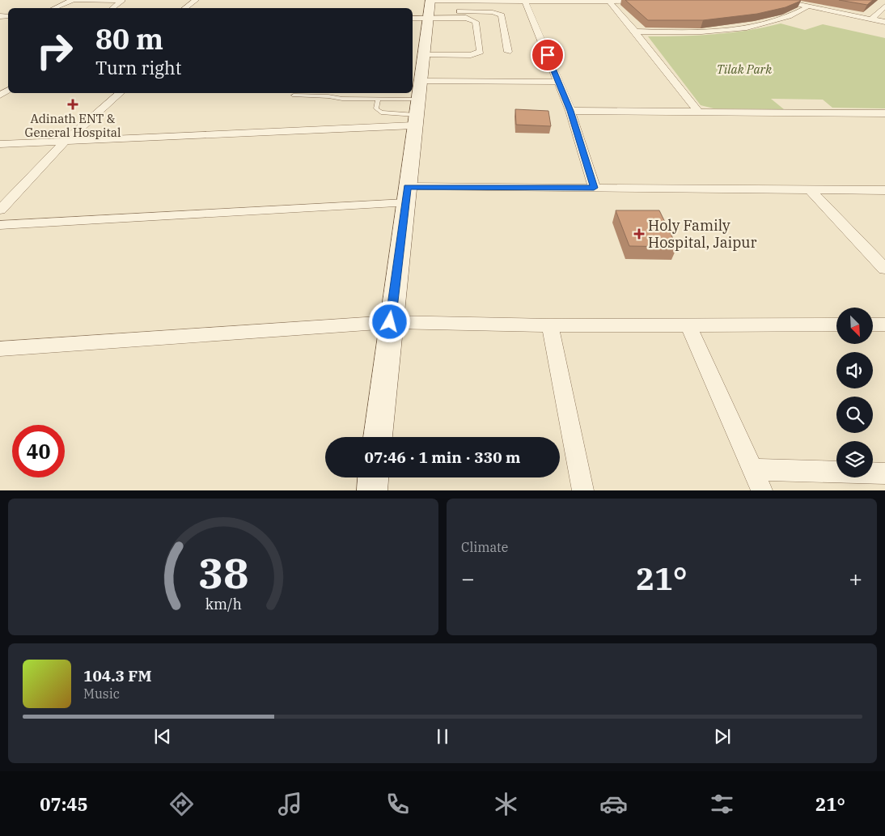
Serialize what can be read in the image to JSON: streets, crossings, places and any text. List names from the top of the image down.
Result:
{
  "parks": ["Tilak Park"],
  "places": {
    "health": ["Adinath ENT & General Hospital", "Holy Family Hospital, Jaipur"]
  },
  "north": "bottom right",
  "page": {
    "turn": ["80 m", "Turn right"],
    "limit": "40",
    "trip": "07:46 · 1 min · 330 m",
    "tile": "Climate",
    "heat": ["−", "21°", "+"],
    "song": ["104.3 FM", "Music"],
    "tabs": ["07:45", "21°"],
    "gauge": ["38", "km/h"]
  }
}
